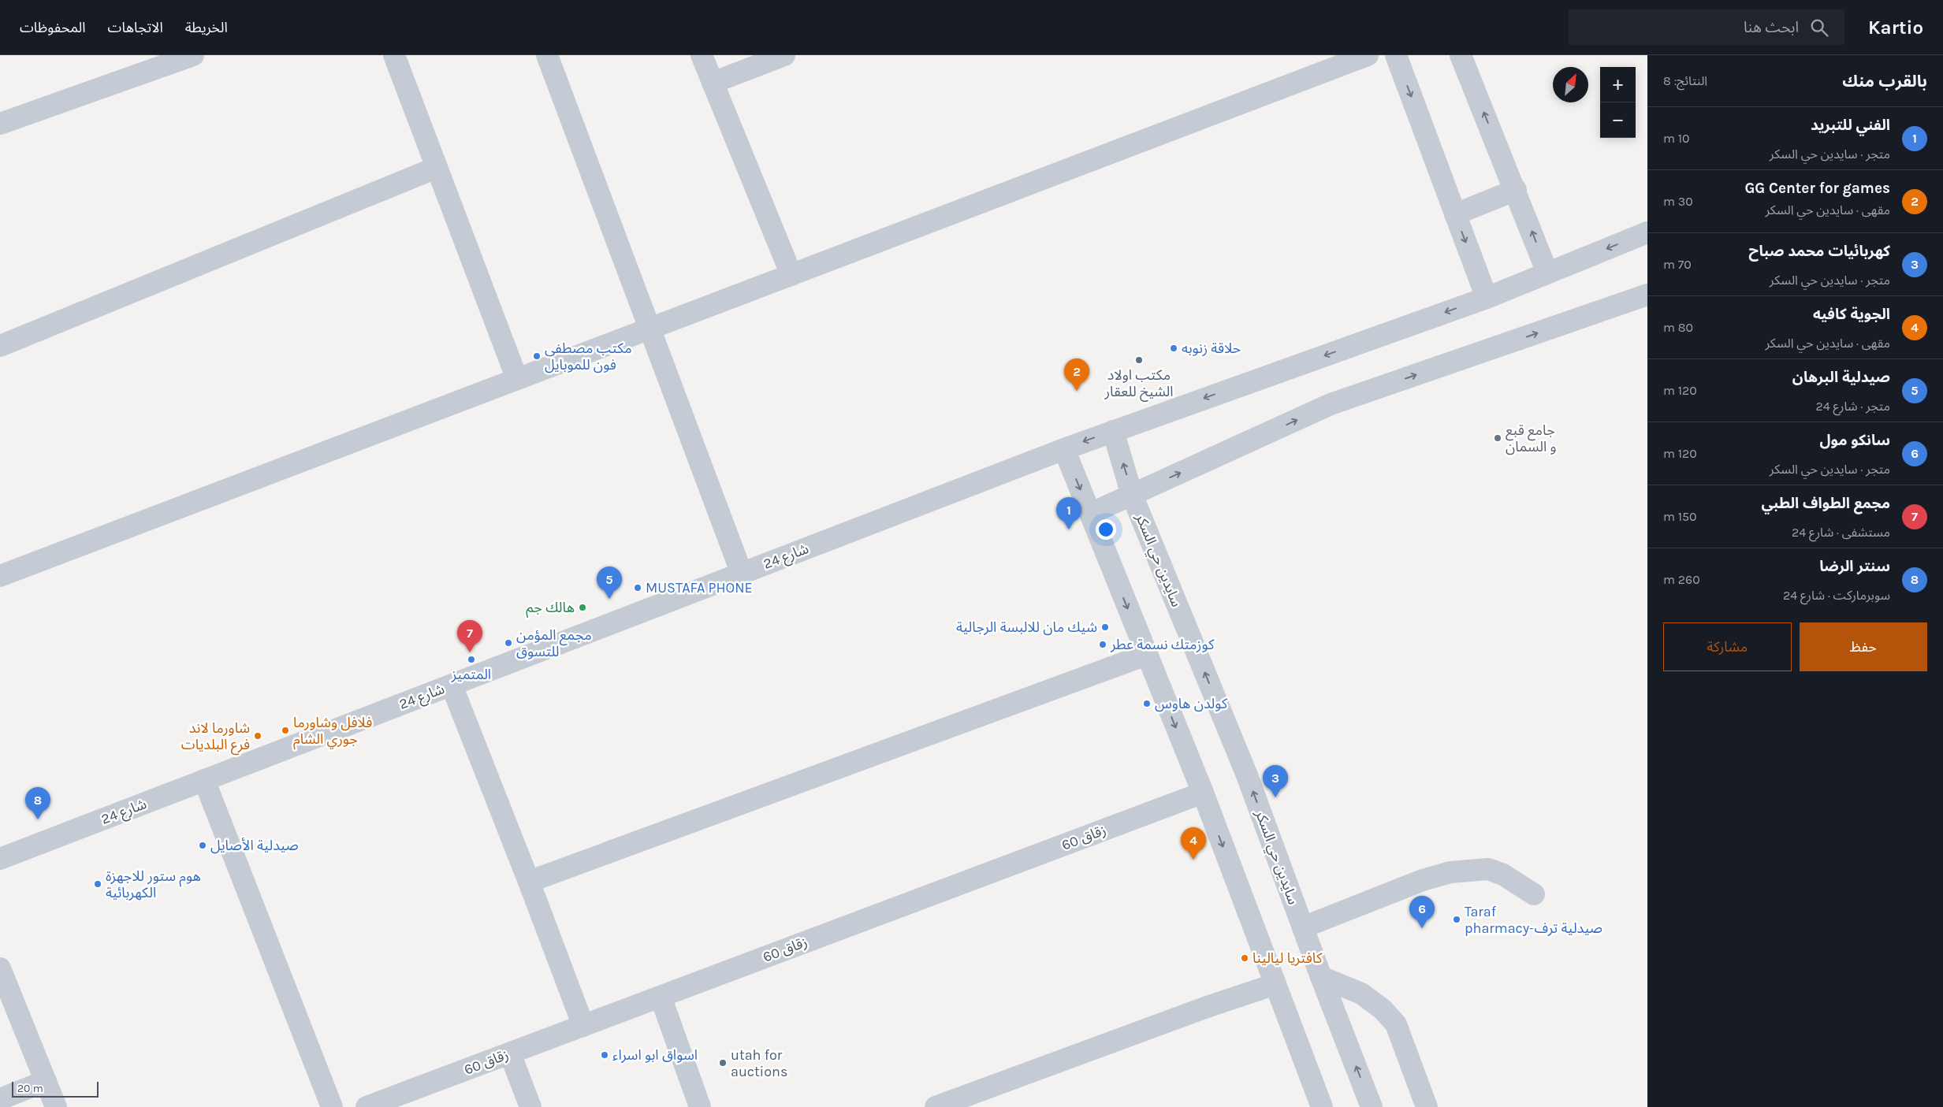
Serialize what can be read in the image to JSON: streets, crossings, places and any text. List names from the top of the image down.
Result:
{
  "streets": {
    "street": ["شارع 24", "سايدين حي السكر", "زقاق 60"]
  },
  "crossings": [
    ["شارع 24", "سايدين حي السكر"]
  ],
  "places": [
    "حلاقة زنوبه",
    "مكتب مصطفى فون للموبايل",
    "مكتب اولاد الشيخ للعقار",
    "جامع قبع و السمان",
    "MUSTAFA PHONE",
    "هالك جم",
    "شيك مان للالبسة الرجالية",
    "مجمع المؤمن للتسوق",
    "كوزمتك نسمة عطر",
    "المتميز",
    "كولدن هاوس",
    "فلافل وشاورما جوري الشام",
    "شاورما لاند فرع البلديات",
    "صيدلية الأصايل",
    "هوم ستور للاجهزة الكهربائية",
    "Taraf pharmacy-صيدلية ترف",
    "كافتريا ليالينا",
    "اسواق ابو اسراء",
    "utah for auctions"
  ],
  "scale_bar": "20 m",
  "north": "top right",
  "page": {
    "header": "Kartio",
    "search": "ابحث هنا",
    "nav": ["الخريطة", "الاتجاهات", "المحفوظات"],
    "heading": ["بالقرب منك", "النتائج: 8"],
    "map_buttons": ["+", "−"],
    "list": [
      {
        "mark": "1",
        "name": "الفني للتبريد",
        "note": "متجر · سايدين حي السكر",
        "value": "10 m"
      },
      {
        "mark": "2",
        "name": "GG Center for games",
        "note": "مقهى · سايدين حي السكر",
        "value": "30 m"
      },
      {
        "mark": "3",
        "name": "كهربائيات محمد صباح",
        "note": "متجر · سايدين حي السكر",
        "value": "70 m"
      },
      {
        "mark": "4",
        "name": "الجوية كافيه",
        "note": "مقهى · سايدين حي السكر",
        "value": "80 m"
      },
      {
        "mark": "5",
        "name": "صيدلية البرهان",
        "note": "متجر · شارع 24",
        "value": "120 m"
      },
      {
        "mark": "6",
        "name": "سانكو مول",
        "note": "متجر · سايدين حي السكر",
        "value": "120 m"
      },
      {
        "mark": "7",
        "name": "مجمع الطواف الطبي",
        "note": "مستشفى · شارع 24",
        "value": "150 m"
      },
      {
        "mark": "8",
        "name": "سنتر الرضا",
        "note": "سوبرماركت · شارع 24",
        "value": "260 m"
      }
    ],
    "pins": [
      "2",
      "1",
      "5",
      "7",
      "3",
      "8",
      "4",
      "6"
    ],
    "buttons": ["حفظ", "مشاركة"],
    "scale": "20 m"
  }
}
